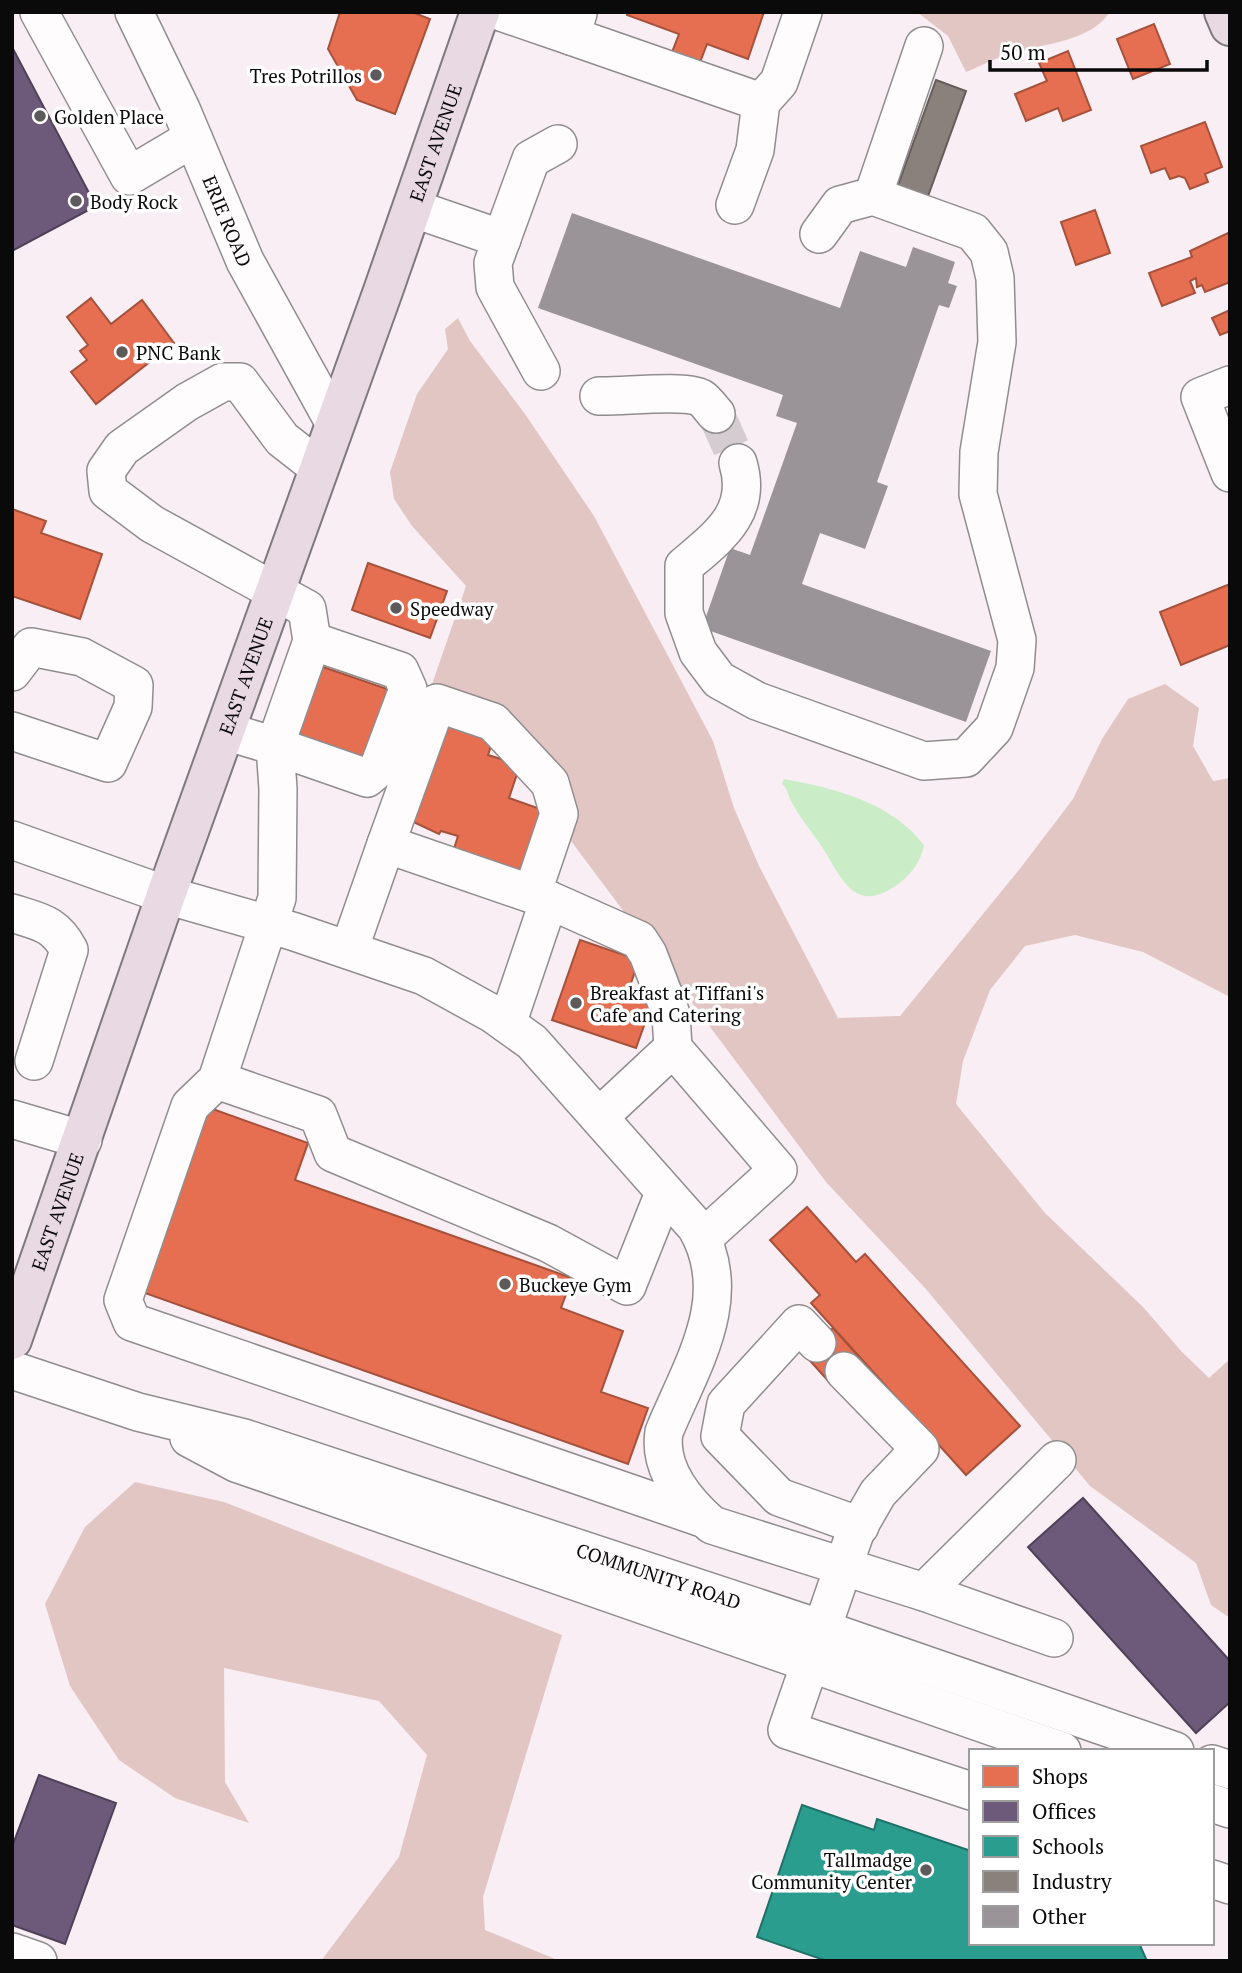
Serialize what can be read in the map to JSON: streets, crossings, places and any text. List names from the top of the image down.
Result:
{
  "streets": {
    "main road": ["EAST AVENUE"],
    "street": ["ERIE ROAD", "COMMUNITY ROAD"]
  },
  "crossings": [
    ["EAST AVENUE", "ERIE ROAD"]
  ],
  "places": [
    "Tres Potrillos",
    "Golden Place",
    "Body Rock",
    "PNC Bank",
    "Speedway",
    "Breakfast at Tiffani's Cafe and Catering",
    "Buckeye Gym",
    "Tallmadge Community Center"
  ],
  "legend": [
    "Shops",
    "Offices",
    "Schools",
    "Industry",
    "Other"
  ],
  "scale_bar": "50 m"
}
